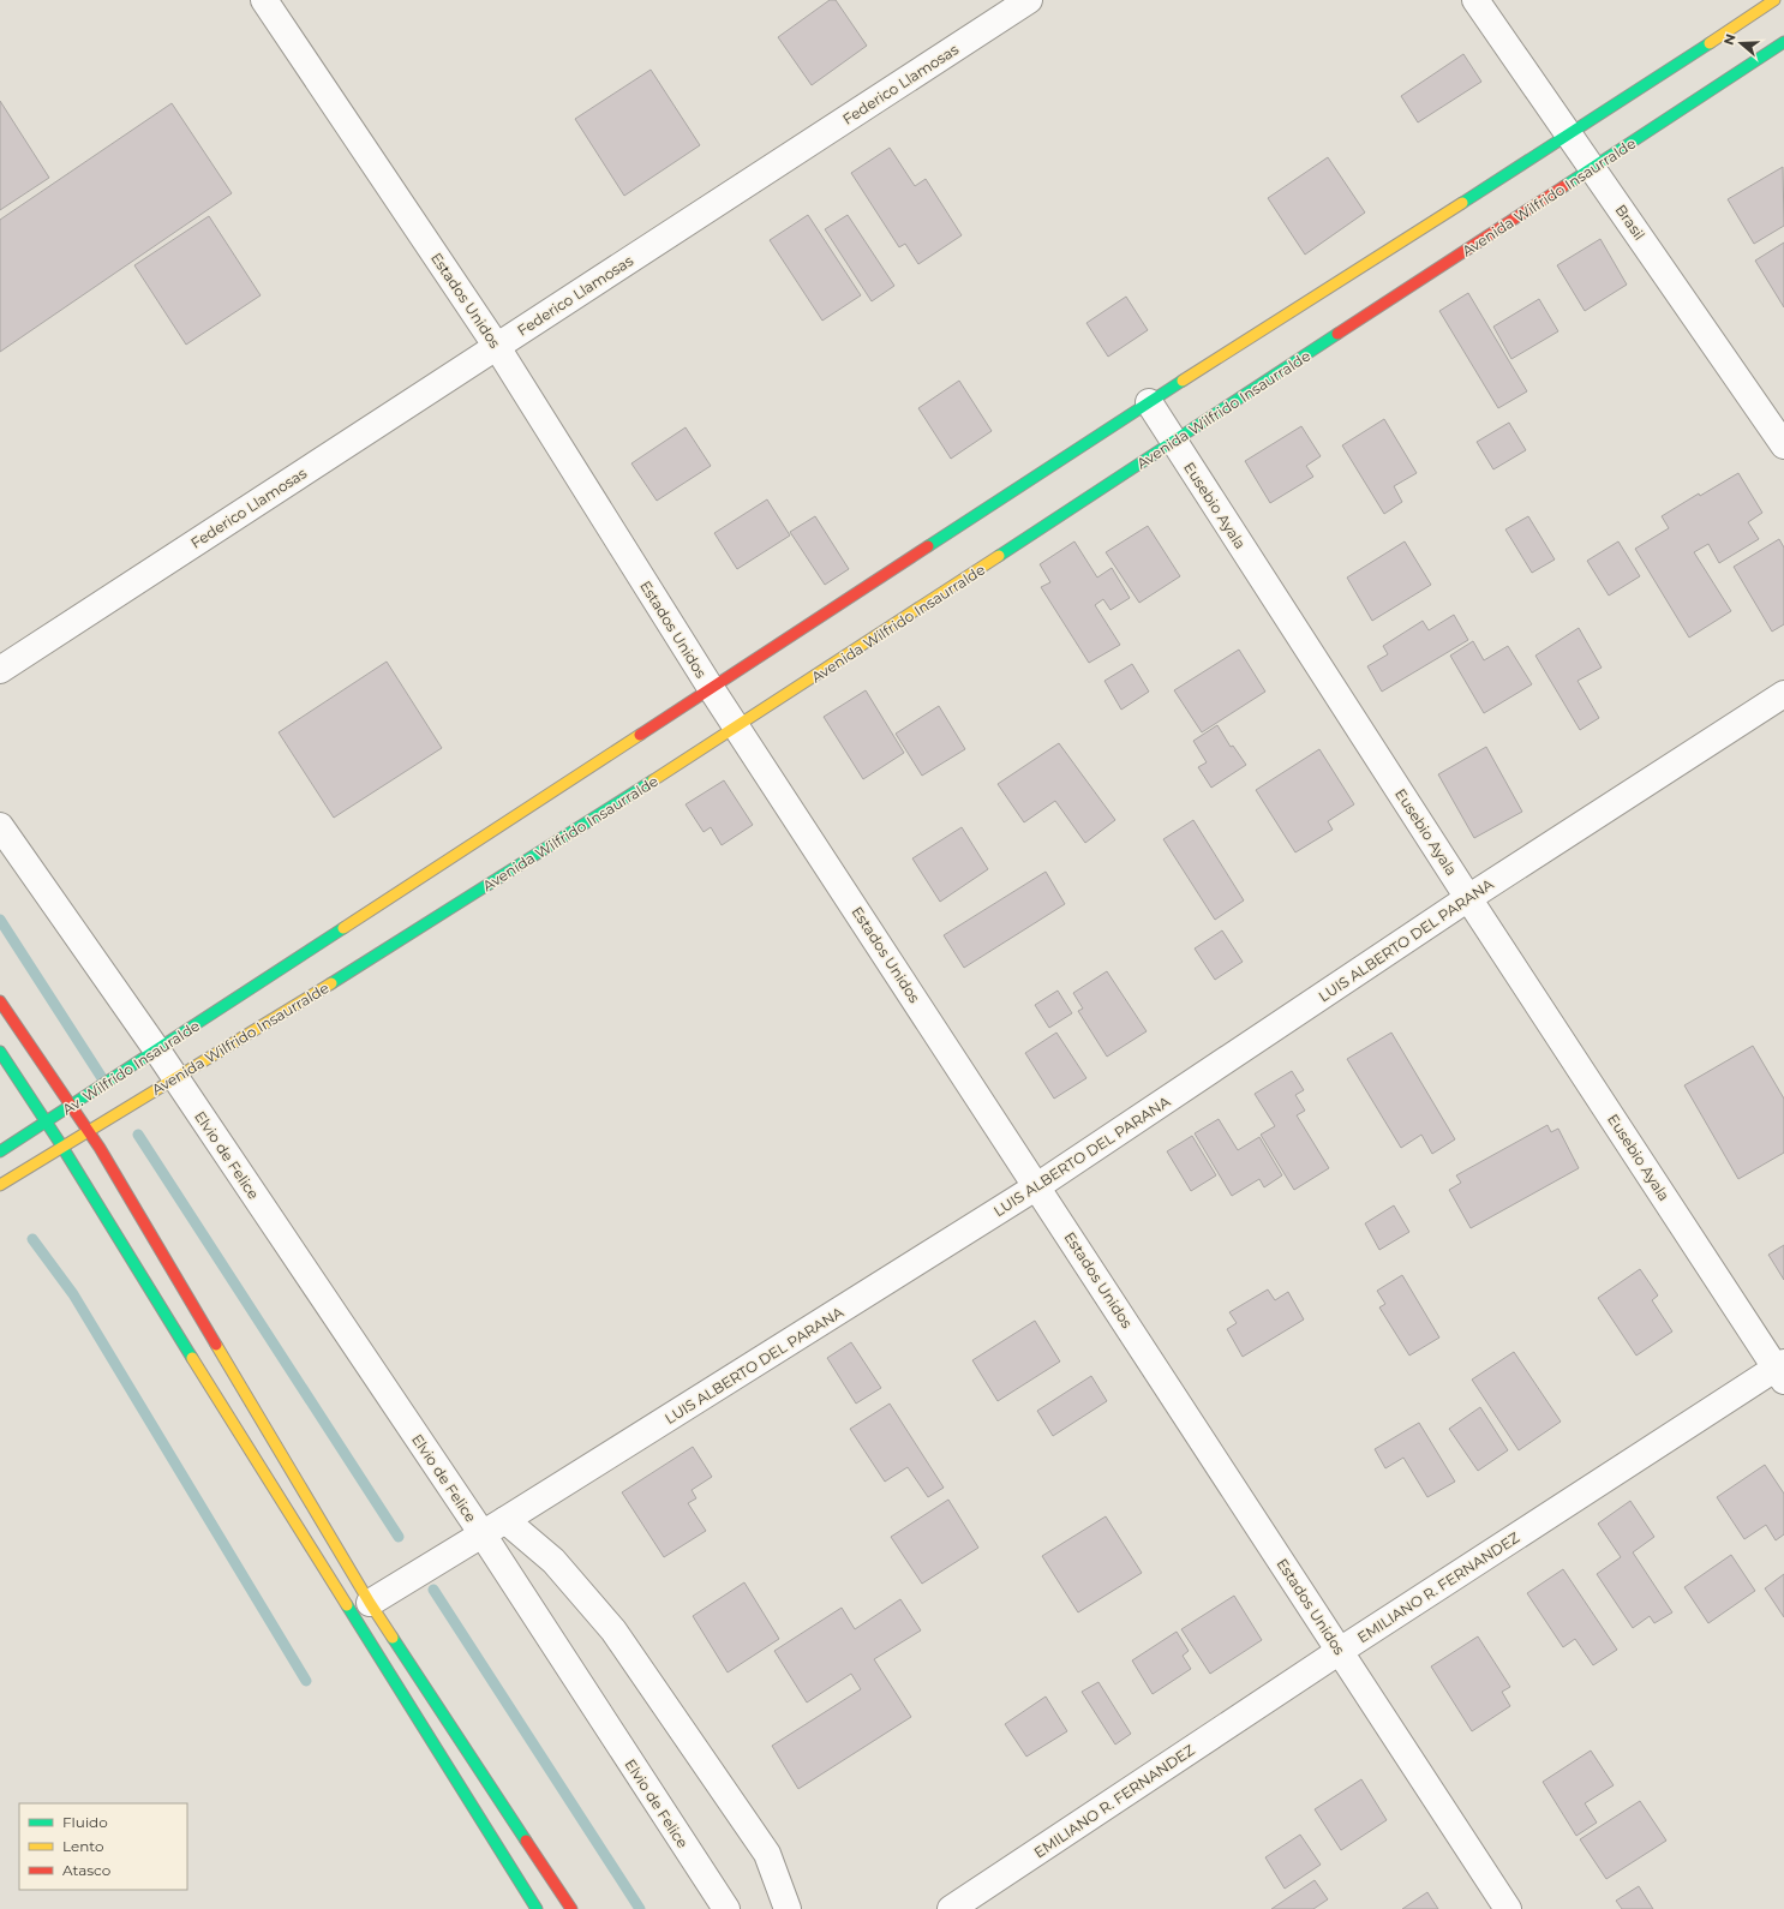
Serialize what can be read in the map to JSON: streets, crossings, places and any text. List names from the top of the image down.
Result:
{
  "streets": {
    "main road": ["Avenida Wilfrido Insaurralde", "Av. Wilfrido Insauralde"],
    "street": [
      "Federico Llamosas",
      "Brasil",
      "Estados Unidos",
      "Eusebio Ayala",
      "LUIS ALBERTO DEL PARANA",
      "Elvio de Felice",
      "EMILIANO R. FERNANDEZ"
    ]
  },
  "crossings": [
    ["Federico Llamosas", "Estados Unidos"],
    ["Avenida Wilfrido Insaurralde", "Brasil"],
    ["Avenida Wilfrido Insaurralde", "Estados Unidos"],
    ["Avenida Wilfrido Insaurralde", "Eusebio Ayala"],
    ["Avenida Wilfrido Insaurralde", "Elvio de Felice"],
    ["Estados Unidos", "LUIS ALBERTO DEL PARANA"],
    ["Estados Unidos", "Av. Wilfrido Insauralde"],
    ["Estados Unidos", "EMILIANO R. FERNANDEZ"],
    ["Eusebio Ayala", "LUIS ALBERTO DEL PARANA"],
    ["Eusebio Ayala", "EMILIANO R. FERNANDEZ"],
    ["LUIS ALBERTO DEL PARANA", "Elvio de Felice"],
    ["Av. Wilfrido Insauralde", "Elvio de Felice"]
  ],
  "legend": ["Fluido", "Lento", "Atasco"],
  "north": "left"
}
